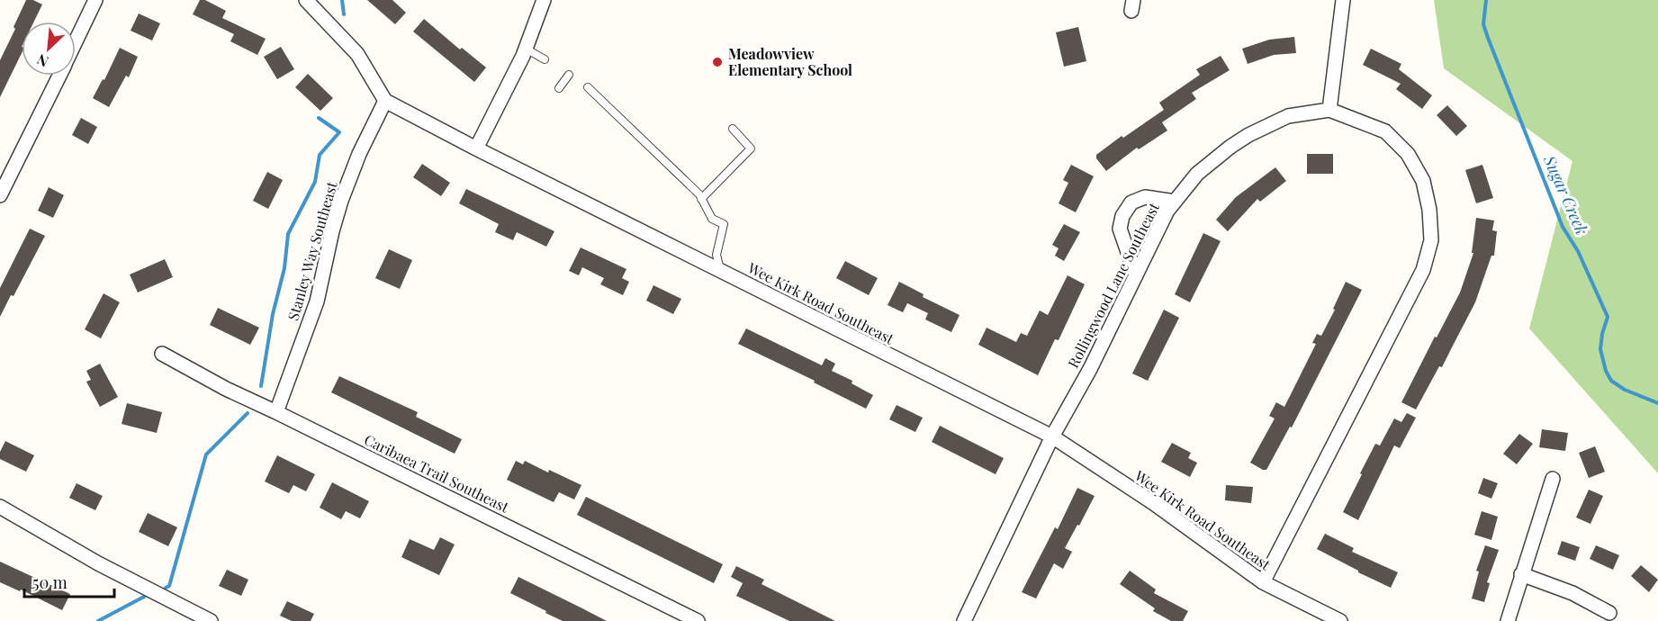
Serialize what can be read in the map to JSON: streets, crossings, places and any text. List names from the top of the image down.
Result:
{
  "streets": {
    "street": [
      "Stanley Way Southeast",
      "Rollingwood Lane Southeast",
      "Wee Kirk Road Southeast",
      "Caribaea Trail Southeast"
    ]
  },
  "crossings": [
    ["Stanley Way Southeast", "Wee Kirk Road Southeast"],
    ["Stanley Way Southeast", "Caribaea Trail Southeast"],
    ["Rollingwood Lane Southeast", "Wee Kirk Road Southeast"]
  ],
  "water": ["Sugar Creek"],
  "places": ["Meadowview Elementary School"],
  "scale_bar": "50 m",
  "north": "bottom left"
}
